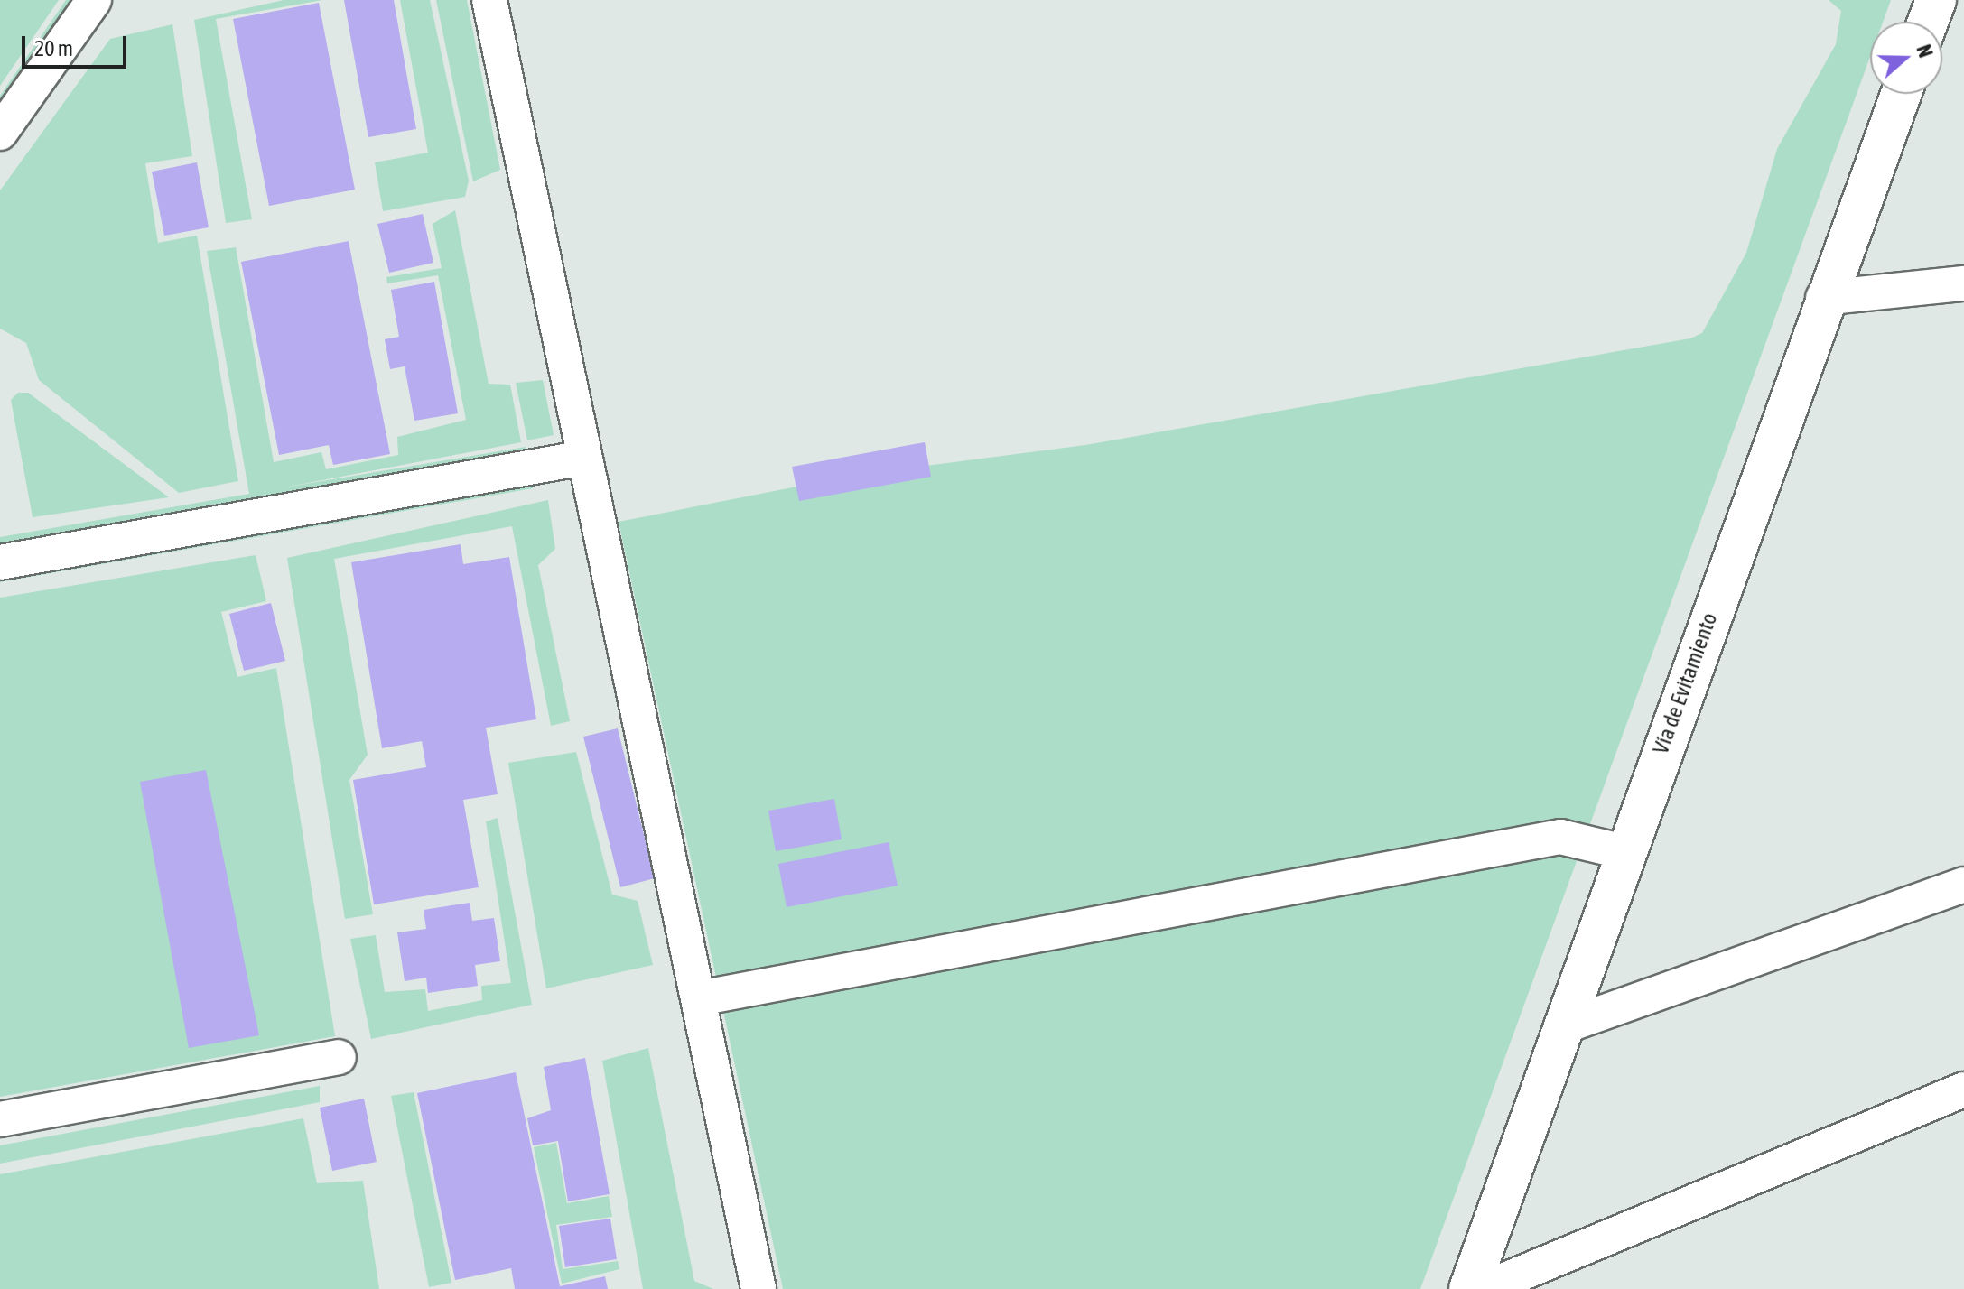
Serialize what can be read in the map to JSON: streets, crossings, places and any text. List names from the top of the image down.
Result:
{
  "streets": {
    "highway": ["Vía de Evitamiento"]
  },
  "scale_bar": "20 m",
  "north": "right"
}
